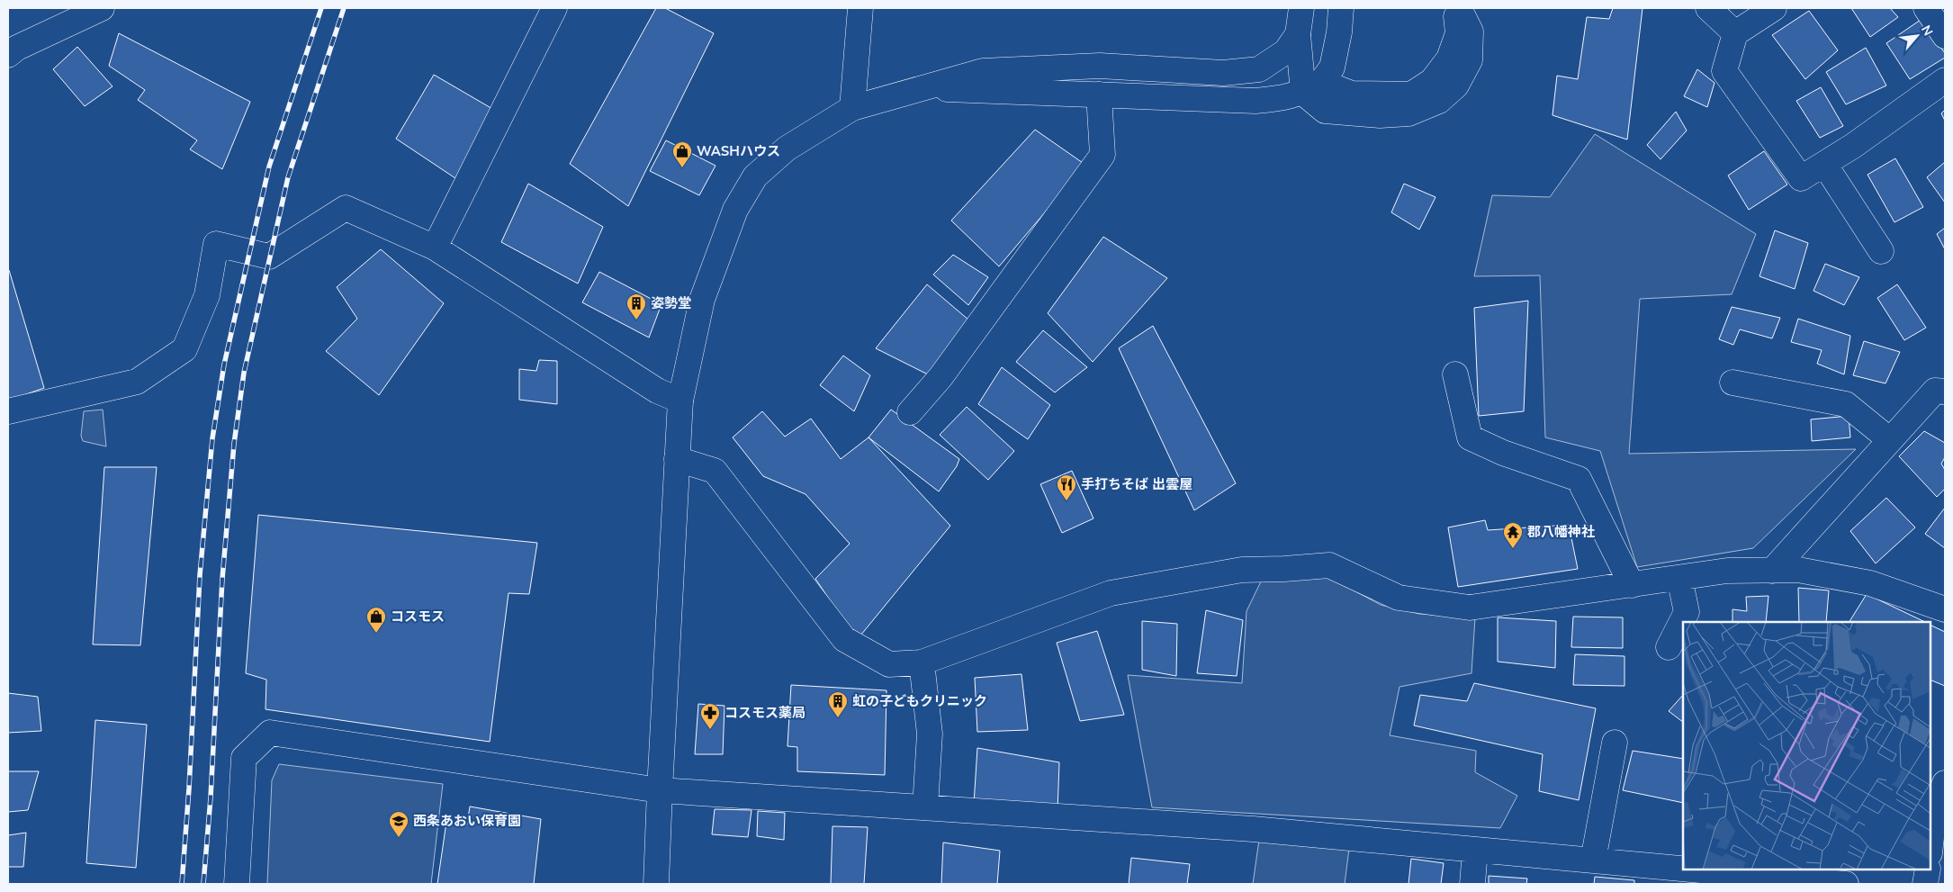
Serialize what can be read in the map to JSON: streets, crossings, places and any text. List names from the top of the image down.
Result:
{
  "places": {
    "shop": ["WASHハウス", "コスモス"],
    "building": ["姿勢堂", "虹の子どもクリニック"],
    "restaurant": ["手打ちそば 出雲屋"],
    "temple": ["郡八幡神社"],
    "pharmacy": ["コスモス薬局"],
    "school or university": ["西条あおい保育園"]
  },
  "north": "top right"
}
